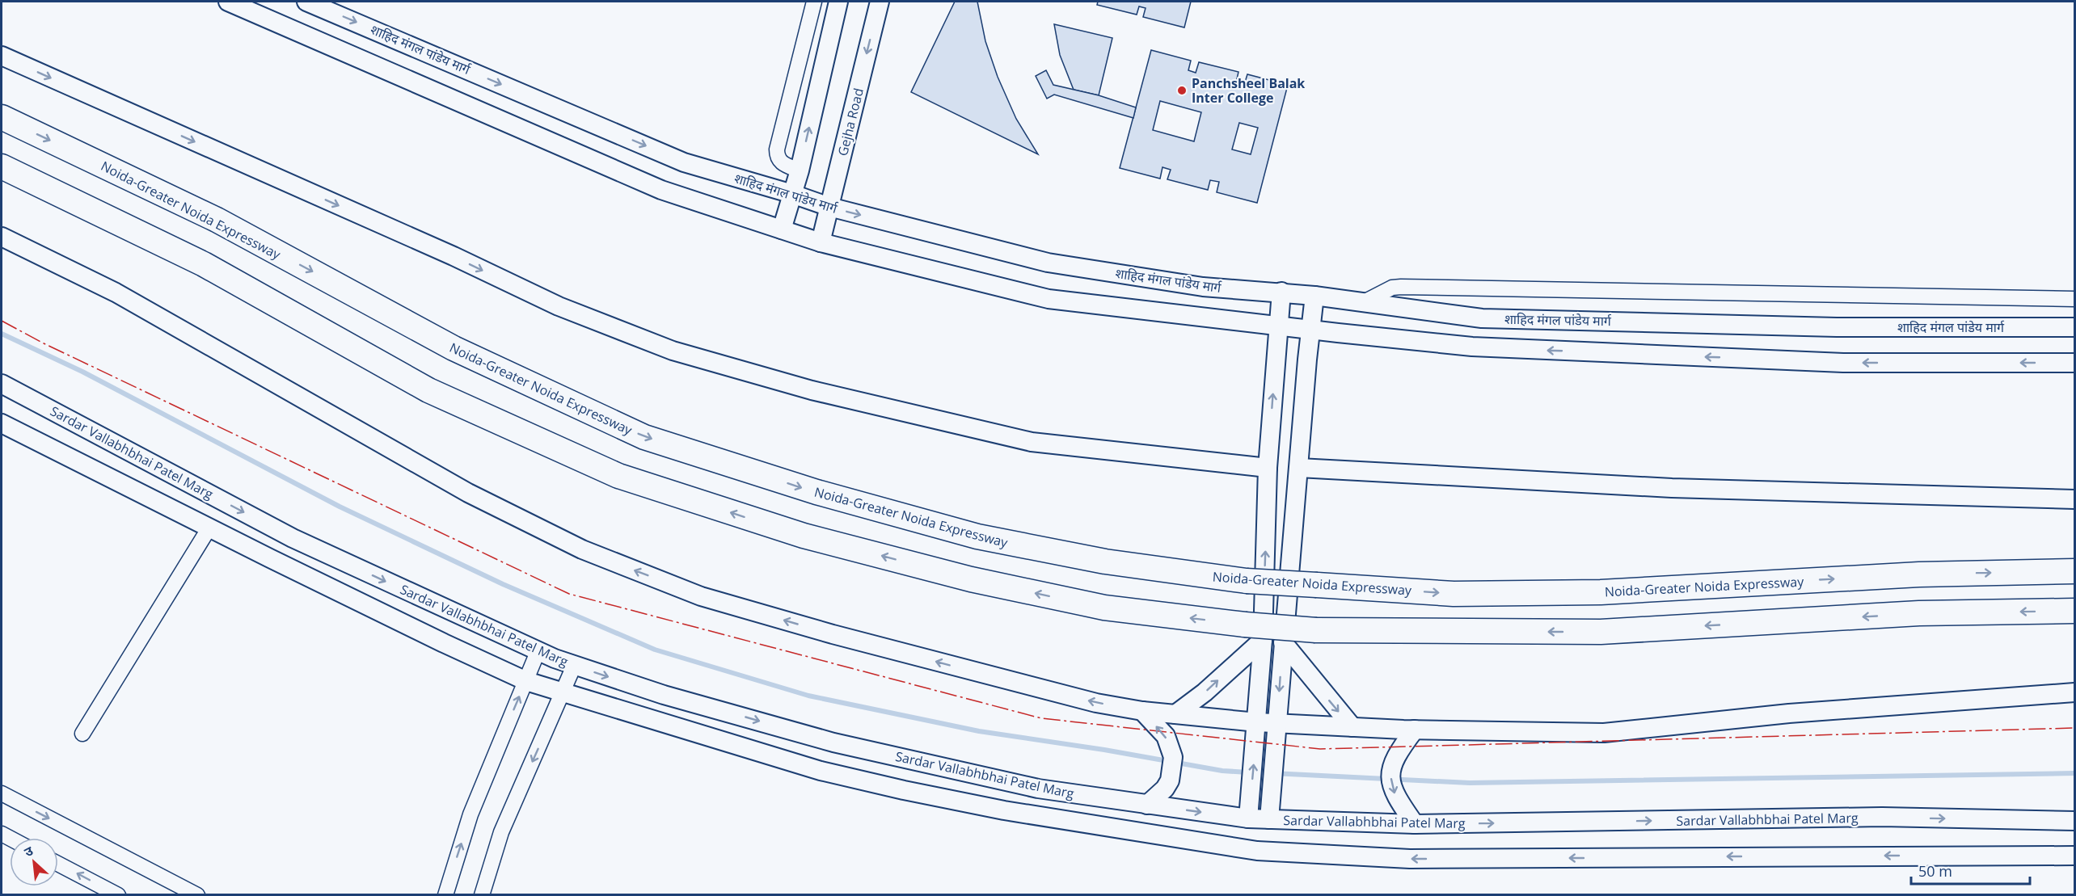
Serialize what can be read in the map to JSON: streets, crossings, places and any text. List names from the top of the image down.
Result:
{
  "streets": {
    "highway": ["Noida-Greater Noida Expressway"],
    "street": ["शाहिद मंगल पांडेय मार्ग", "Gejha Road", "Sardar Vallabhbhai Patel Marg"]
  },
  "crossings": [
    ["शाहिद मंगल पांडेय मार्ग", "Gejha Road"]
  ],
  "places": ["Panchsheel Balak Inter College"],
  "scale_bar": "50 m",
  "north": "top left"
}
